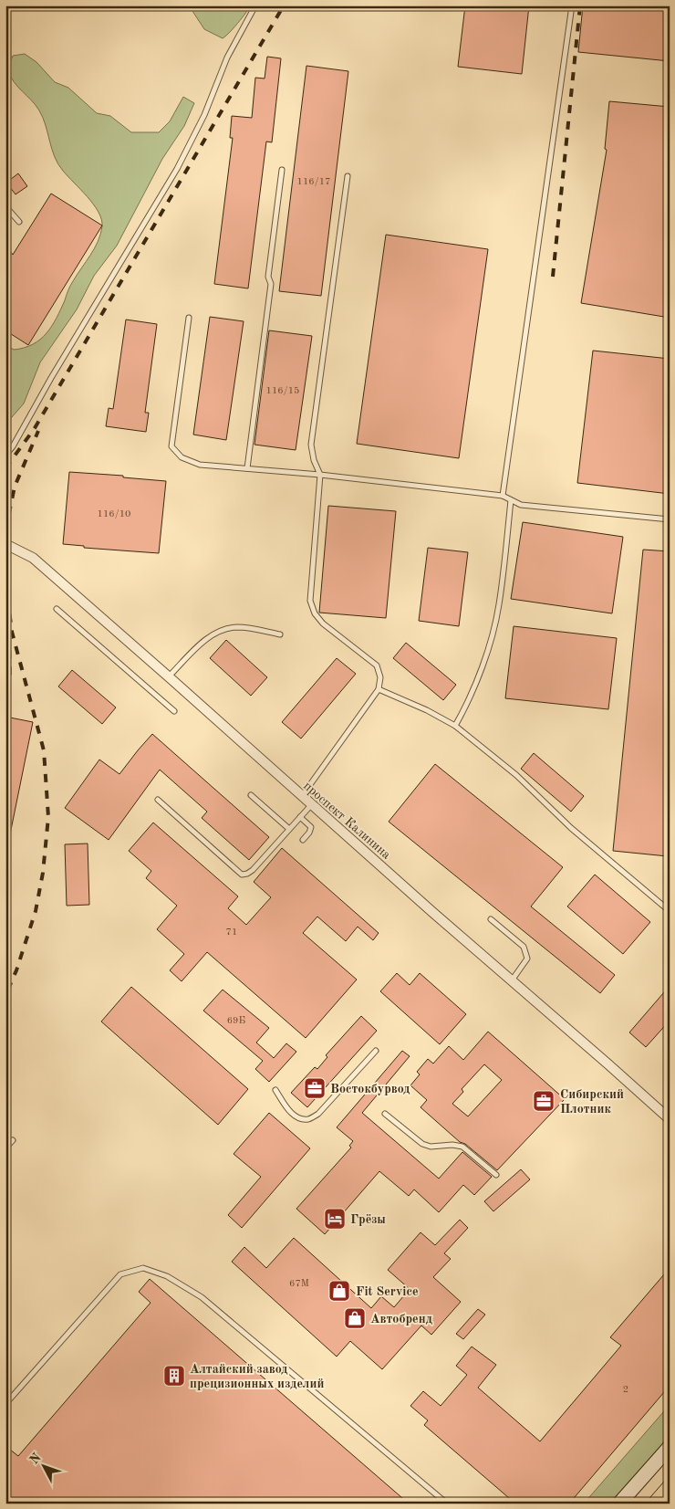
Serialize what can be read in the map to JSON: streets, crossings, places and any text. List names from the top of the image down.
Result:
{
  "streets": {
    "street": ["проспект Калинина"]
  },
  "places": {
    "office": ["Востокбурвод", "Сибирский Плотник"],
    "hotel": ["Грёзы"],
    "shop": ["Fit Service", "Автобренд"],
    "building": ["Алтайский завод прецизионных изделий"]
  },
  "house_numbers": [
    "116/17",
    "116/15",
    "116/10",
    "71",
    "69Б",
    "67М",
    "2"
  ],
  "north": "top left"
}
